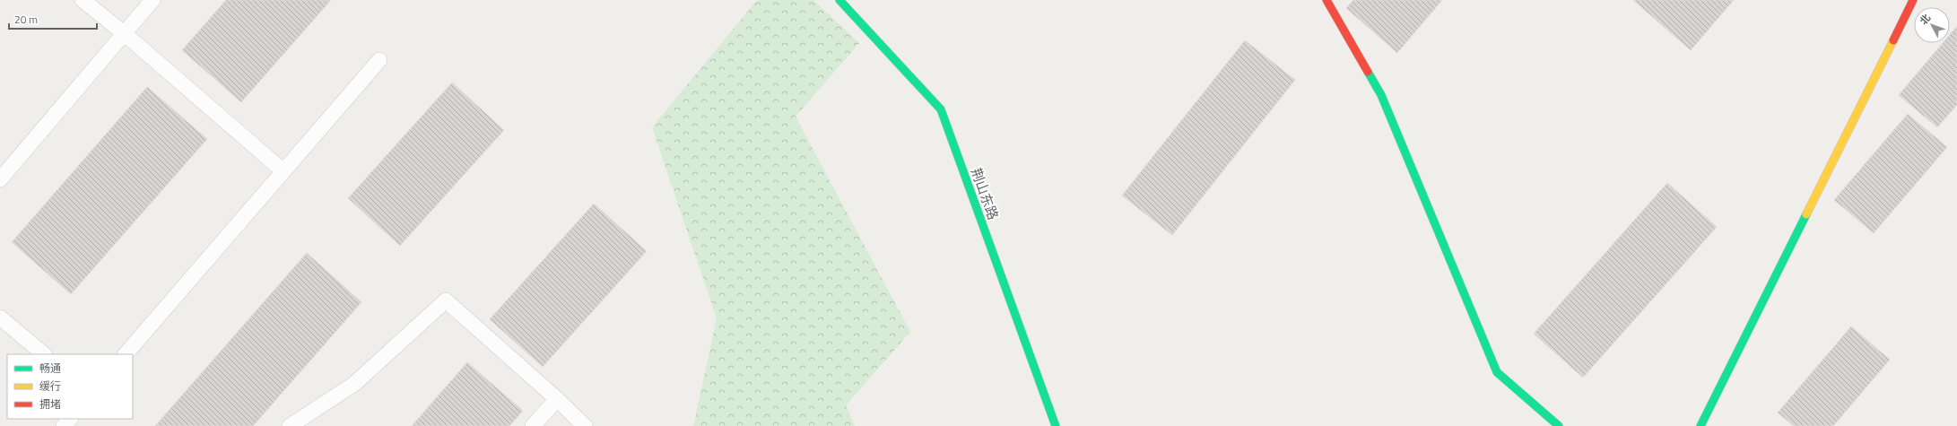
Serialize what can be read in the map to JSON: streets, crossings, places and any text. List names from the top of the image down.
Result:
{
  "streets": {
    "street": ["荆山东路"]
  },
  "legend": ["畅通", "缓行", "拥堵"],
  "scale_bar": "20 m",
  "north": "top left"
}
